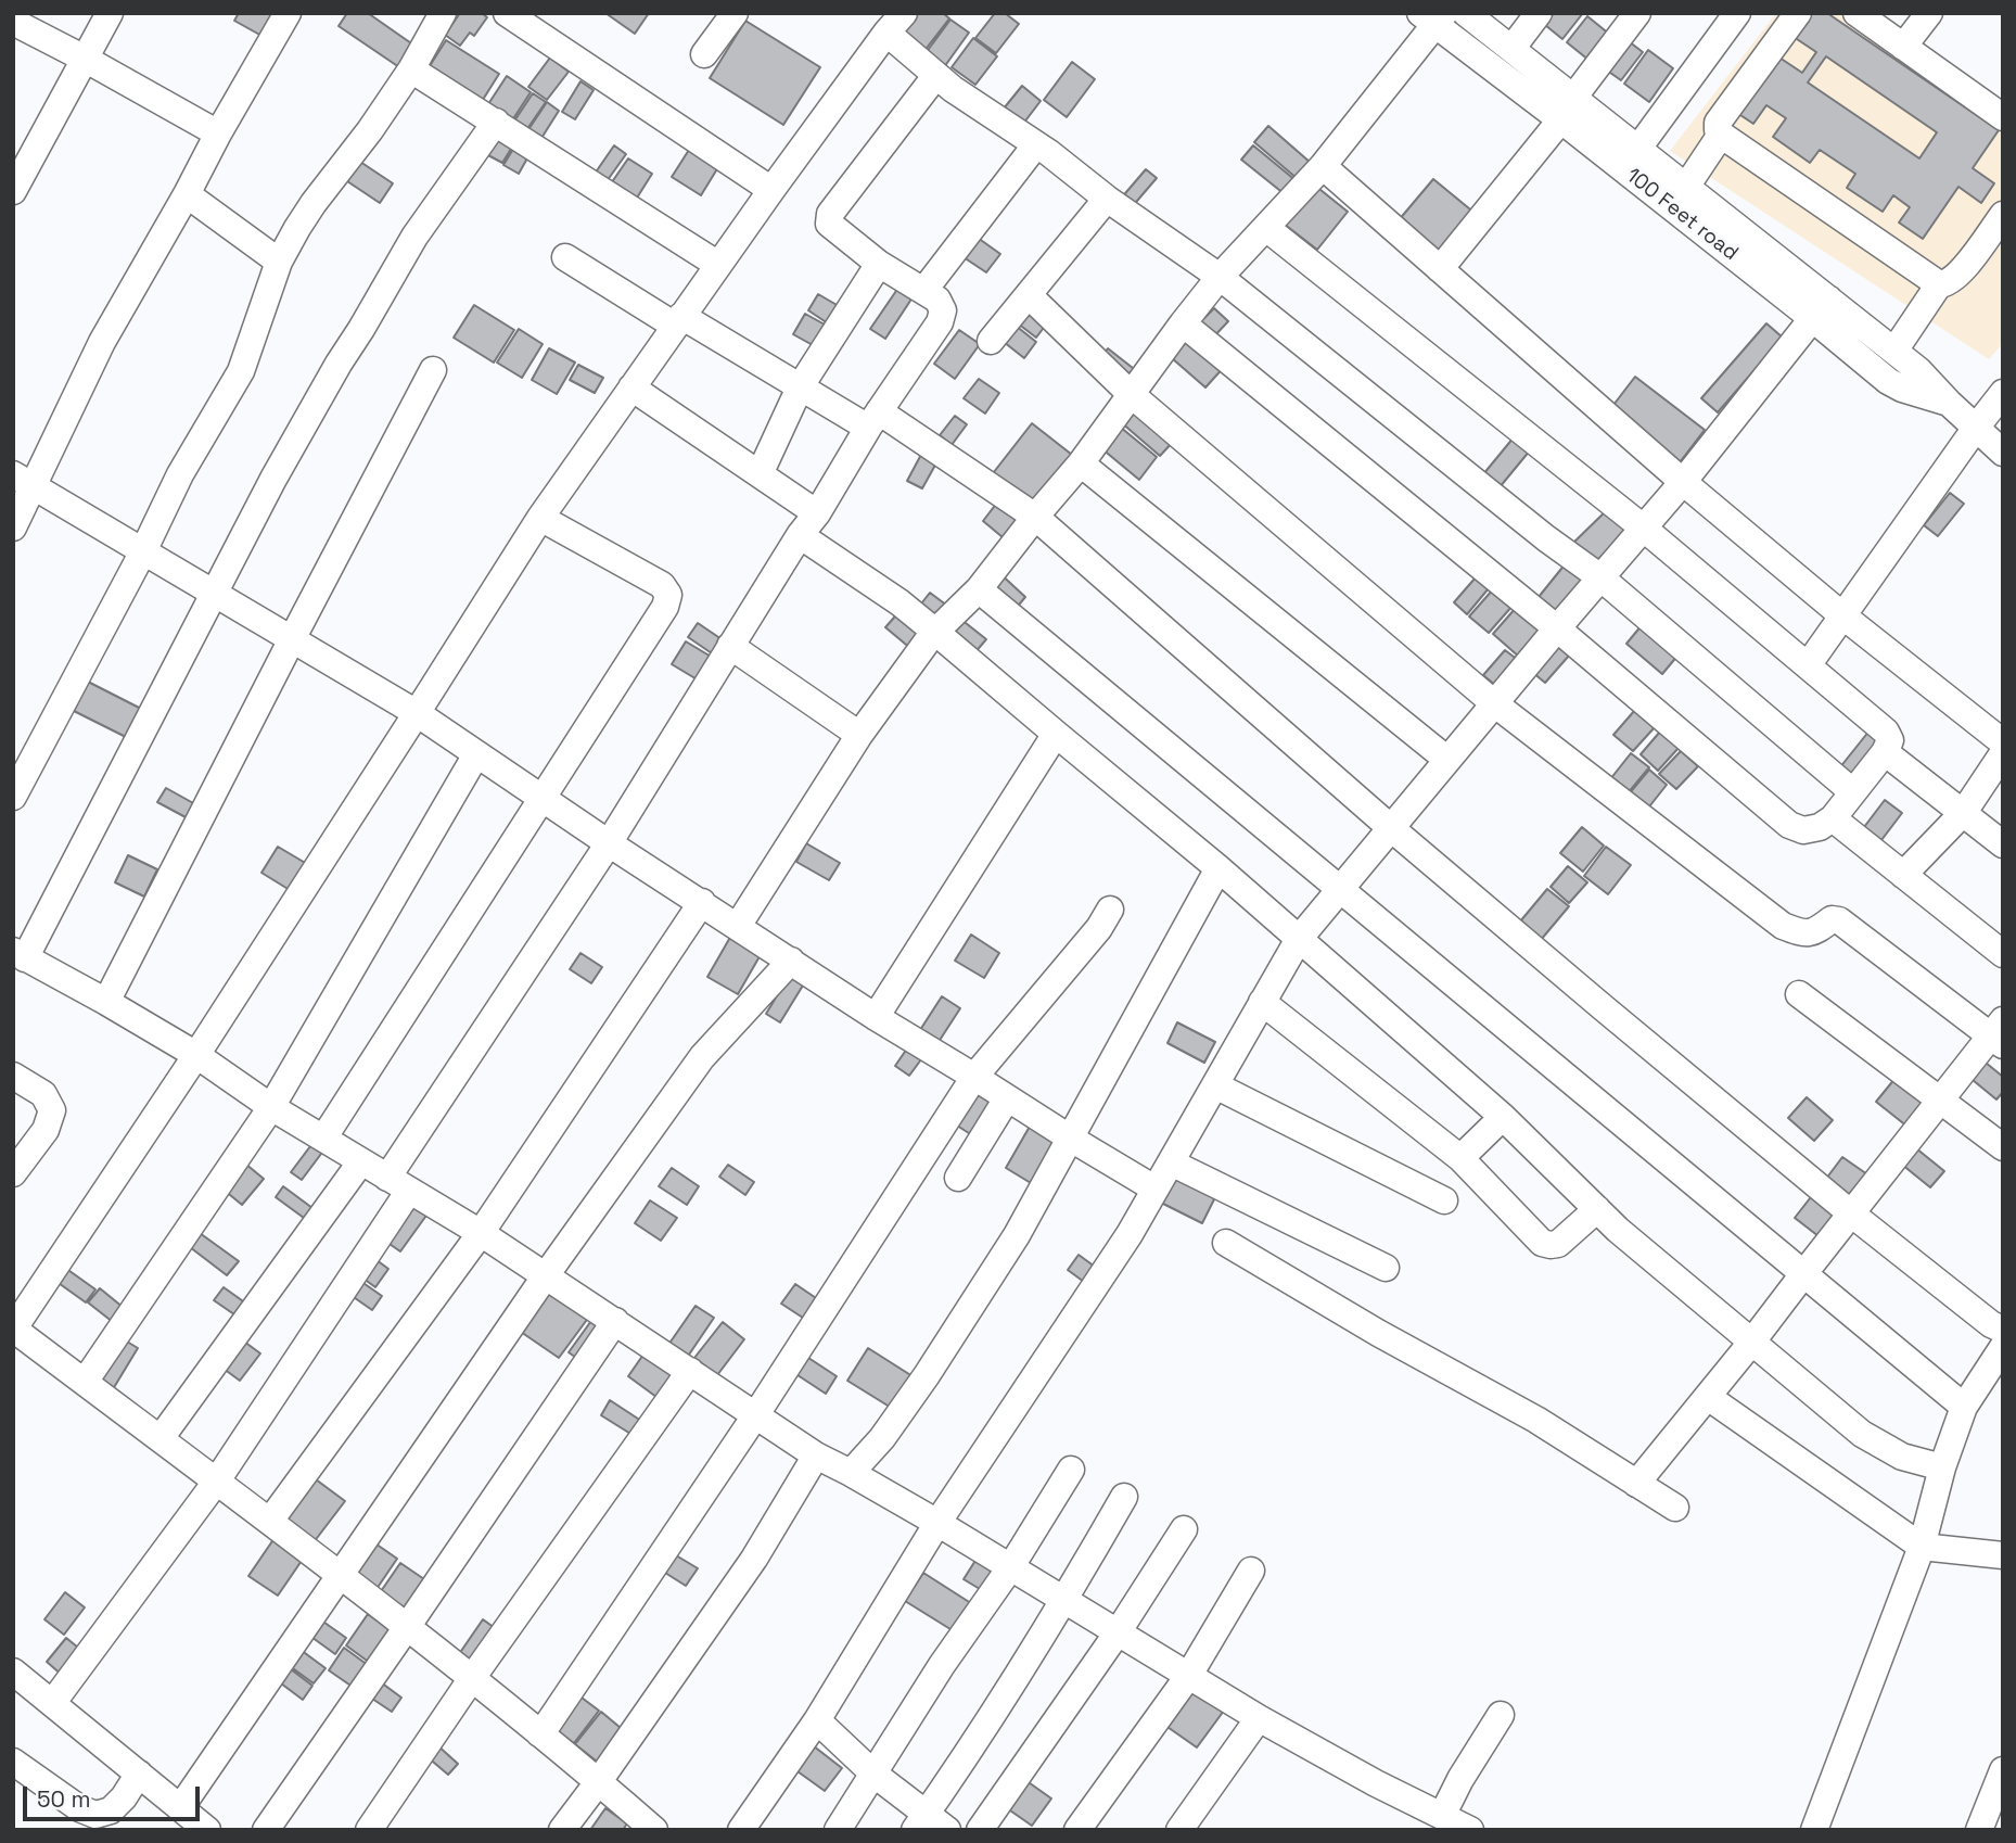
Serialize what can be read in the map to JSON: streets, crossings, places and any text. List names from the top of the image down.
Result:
{
  "streets": {
    "street": ["100 Feet road"]
  },
  "scale_bar": "50 m"
}
